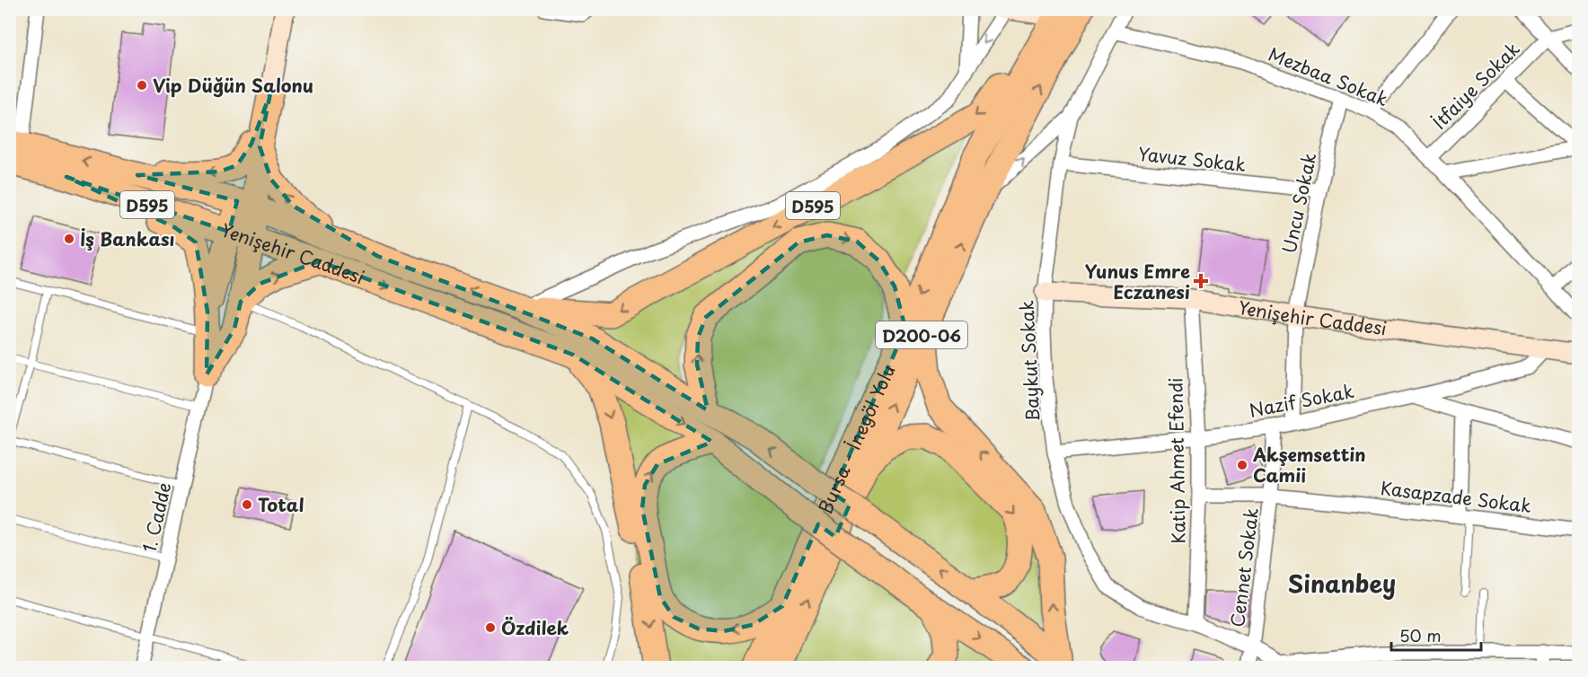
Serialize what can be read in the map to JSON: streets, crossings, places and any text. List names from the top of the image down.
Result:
{
  "streets": {
    "highway": [
      "D595",
      "Yenişehir Caddesi",
      "D200-06",
      "Bursa - İnegöl Yolu"
    ],
    "street": [
      "Mezbaa Sokak",
      "İtfaiye Sokak",
      "Yavuz Sokak",
      "Uncu Sokak",
      "Baykut Sokak",
      "Nazif Sokak",
      "Katip Ahmet Efendi",
      "Kasapzade Sokak",
      "1. Cadde",
      "Cennet Sokak"
    ]
  },
  "crossings": [
    ["Mezbaa Sokak", "İtfaiye Sokak"],
    ["Mezbaa Sokak", "Uncu Sokak"],
    ["Mezbaa Sokak", "Baykut Sokak"],
    ["Yavuz Sokak", "Uncu Sokak"],
    ["Yavuz Sokak", "Baykut Sokak"],
    ["Uncu Sokak", "Yenişehir Caddesi"],
    ["Uncu Sokak", "Nazif Sokak"],
    ["D595", "Yenişehir Caddesi"],
    ["D595", "Bursa - İnegöl Yolu"],
    ["Yenişehir Caddesi", "Baykut Sokak"],
    ["Yenişehir Caddesi", "Nazif Sokak"],
    ["Yenişehir Caddesi", "Katip Ahmet Efendi"],
    ["Baykut Sokak", "Nazif Sokak"],
    ["Baykut Sokak", "Katip Ahmet Efendi"],
    ["Baykut Sokak", "Cennet Sokak"],
    ["Nazif Sokak", "Katip Ahmet Efendi"],
    ["Nazif Sokak", "Cennet Sokak"],
    ["Katip Ahmet Efendi", "Kasapzade Sokak"],
    ["Kasapzade Sokak", "Cennet Sokak"]
  ],
  "districts": ["Sinanbey"],
  "places": {
    "other": [
      "Vip Düğün Salonu",
      "İş Bankası",
      "Akşemsettin Camii",
      "Total",
      "Özdilek"
    ],
    "health": ["Yunus Emre Eczanesi"]
  },
  "scale_bar": "50 m"
}
